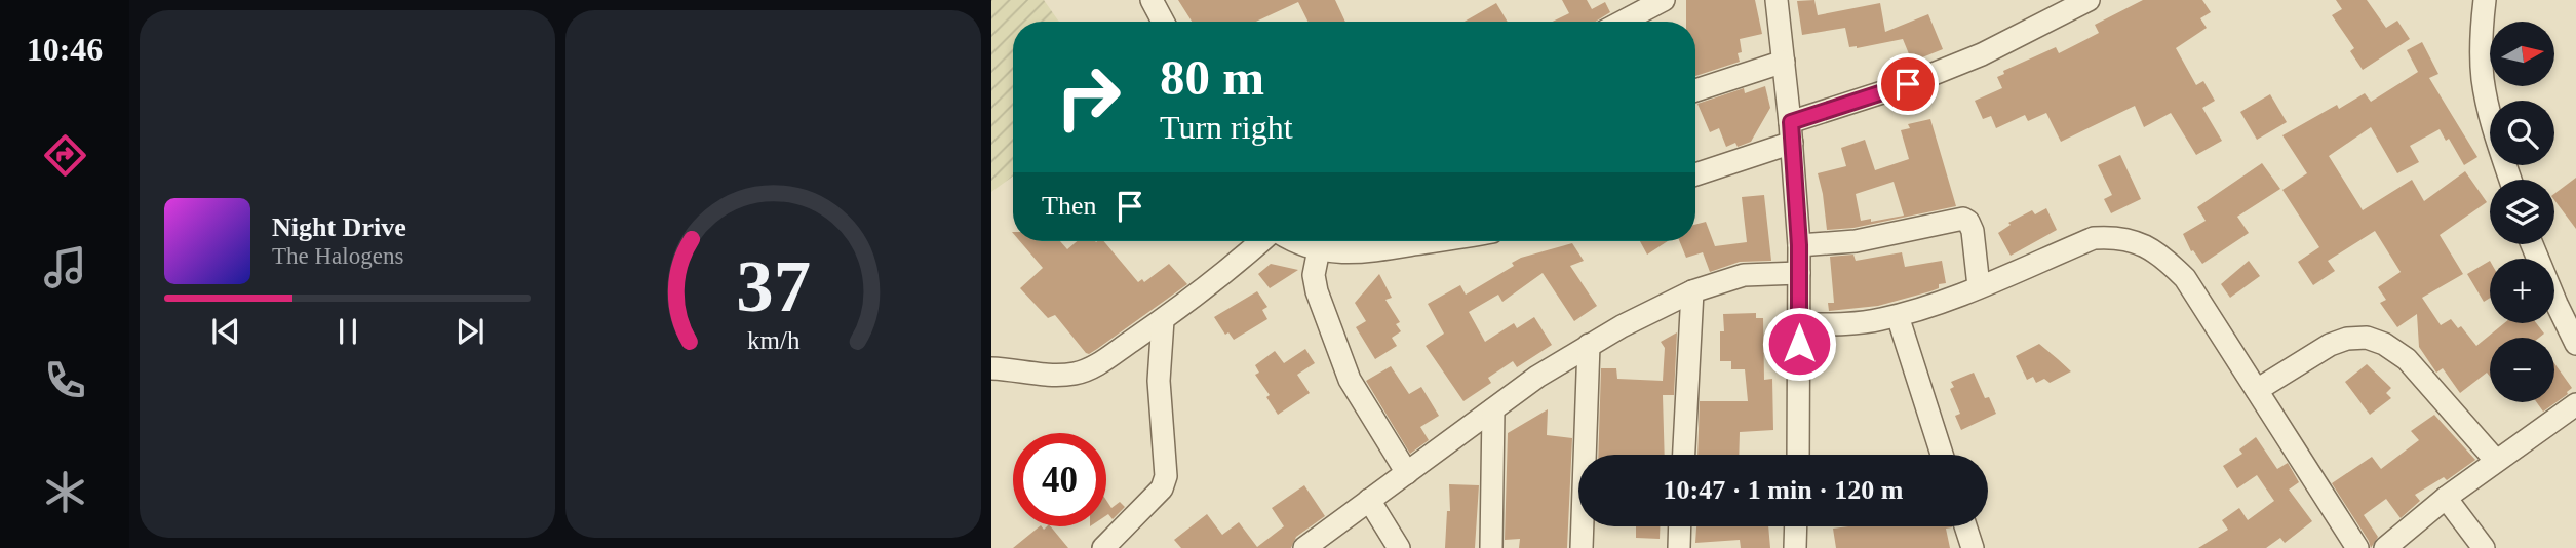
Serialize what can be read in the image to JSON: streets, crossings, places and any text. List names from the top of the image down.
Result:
{
  "north": "right",
  "page": {
    "tabs": "10:46",
    "map_buttons": ["+", "−"],
    "turn": ["80 m", "Turn right"],
    "then": "Then",
    "song": ["Night Drive", "The Halogens"],
    "limit": "40",
    "trip": "10:47 · 1 min · 120 m",
    "gauge": ["37", "km/h"]
  }
}
